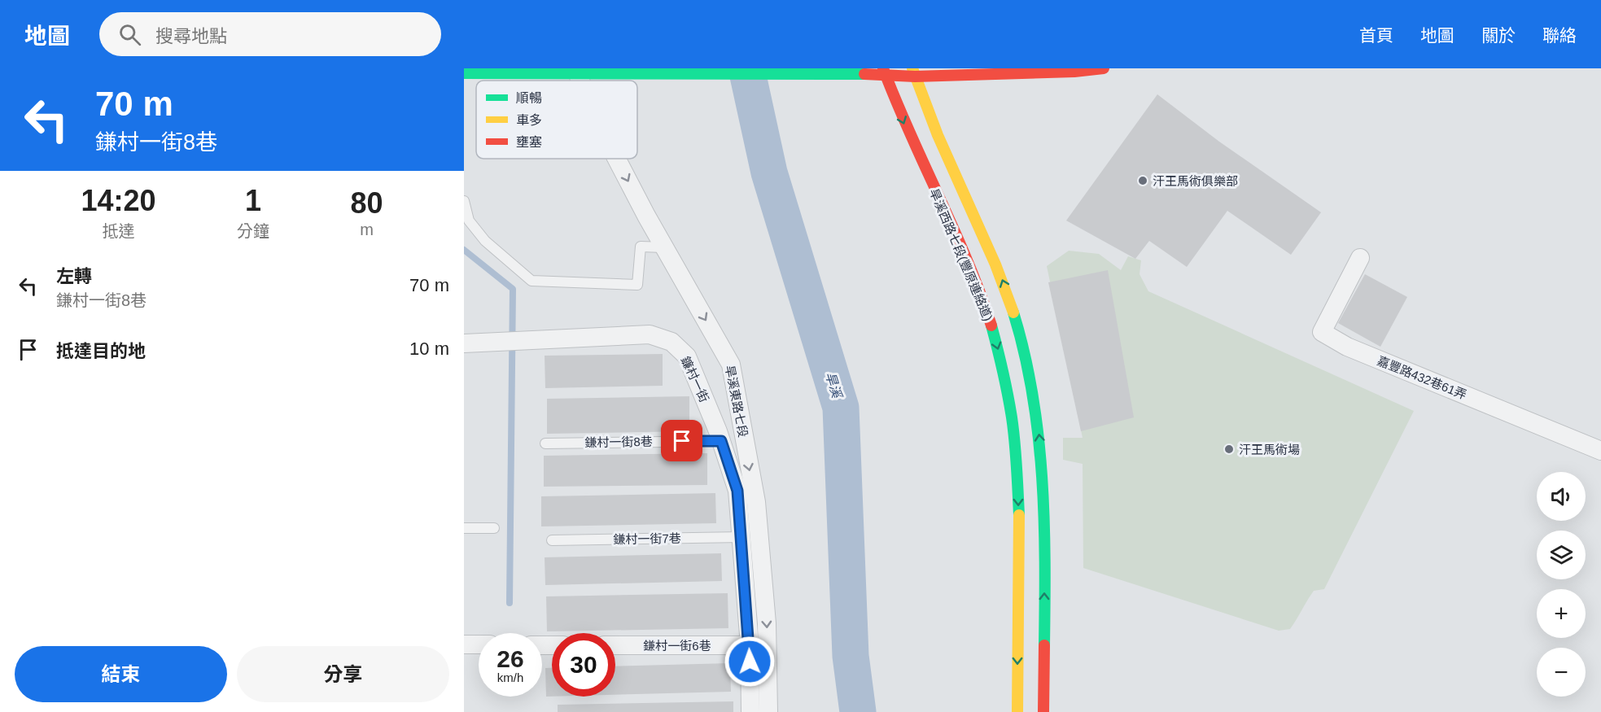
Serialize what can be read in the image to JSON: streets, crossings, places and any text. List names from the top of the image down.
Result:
{
  "streets": {
    "street": [
      "旱溪西路七段(豐原連絡道)",
      "嘉豐路432巷61弄",
      "鐮村一街",
      "旱溪東路七段",
      "鎌村一街6巷"
    ],
    "lane": ["鎌村一街8巷", "鎌村一街7巷"]
  },
  "crossings": [
    ["鐮村一街", "鎌村一街8巷"],
    ["鐮村一街", "鎌村一街7巷"],
    ["鐮村一街", "鎌村一街6巷"]
  ],
  "one_way": ["旱溪東路七段"],
  "water": ["旱溪"],
  "places": ["汗王馬術俱樂部", "汗王馬術場"],
  "legend": ["順暢", "車多", "壅塞"],
  "page": {
    "header": "地圖",
    "search": "搜尋地點",
    "nav": [
      "首頁",
      "地圖",
      "關於",
      "聯絡"
    ],
    "turn": ["70 m", "鎌村一街8巷"],
    "eta": [
      "14:20",
      "抵達",
      "1",
      "分鐘",
      "80",
      "m"
    ],
    "list": [
      {
        "name": "左轉",
        "note": "鎌村一街8巷",
        "value": "70 m"
      },
      {
        "name": "抵達目的地",
        "value": "10 m"
      }
    ],
    "map_buttons": ["+", "−"],
    "speed": "26 km/h",
    "limit": "30",
    "buttons": ["結束", "分享"]
  }
}
